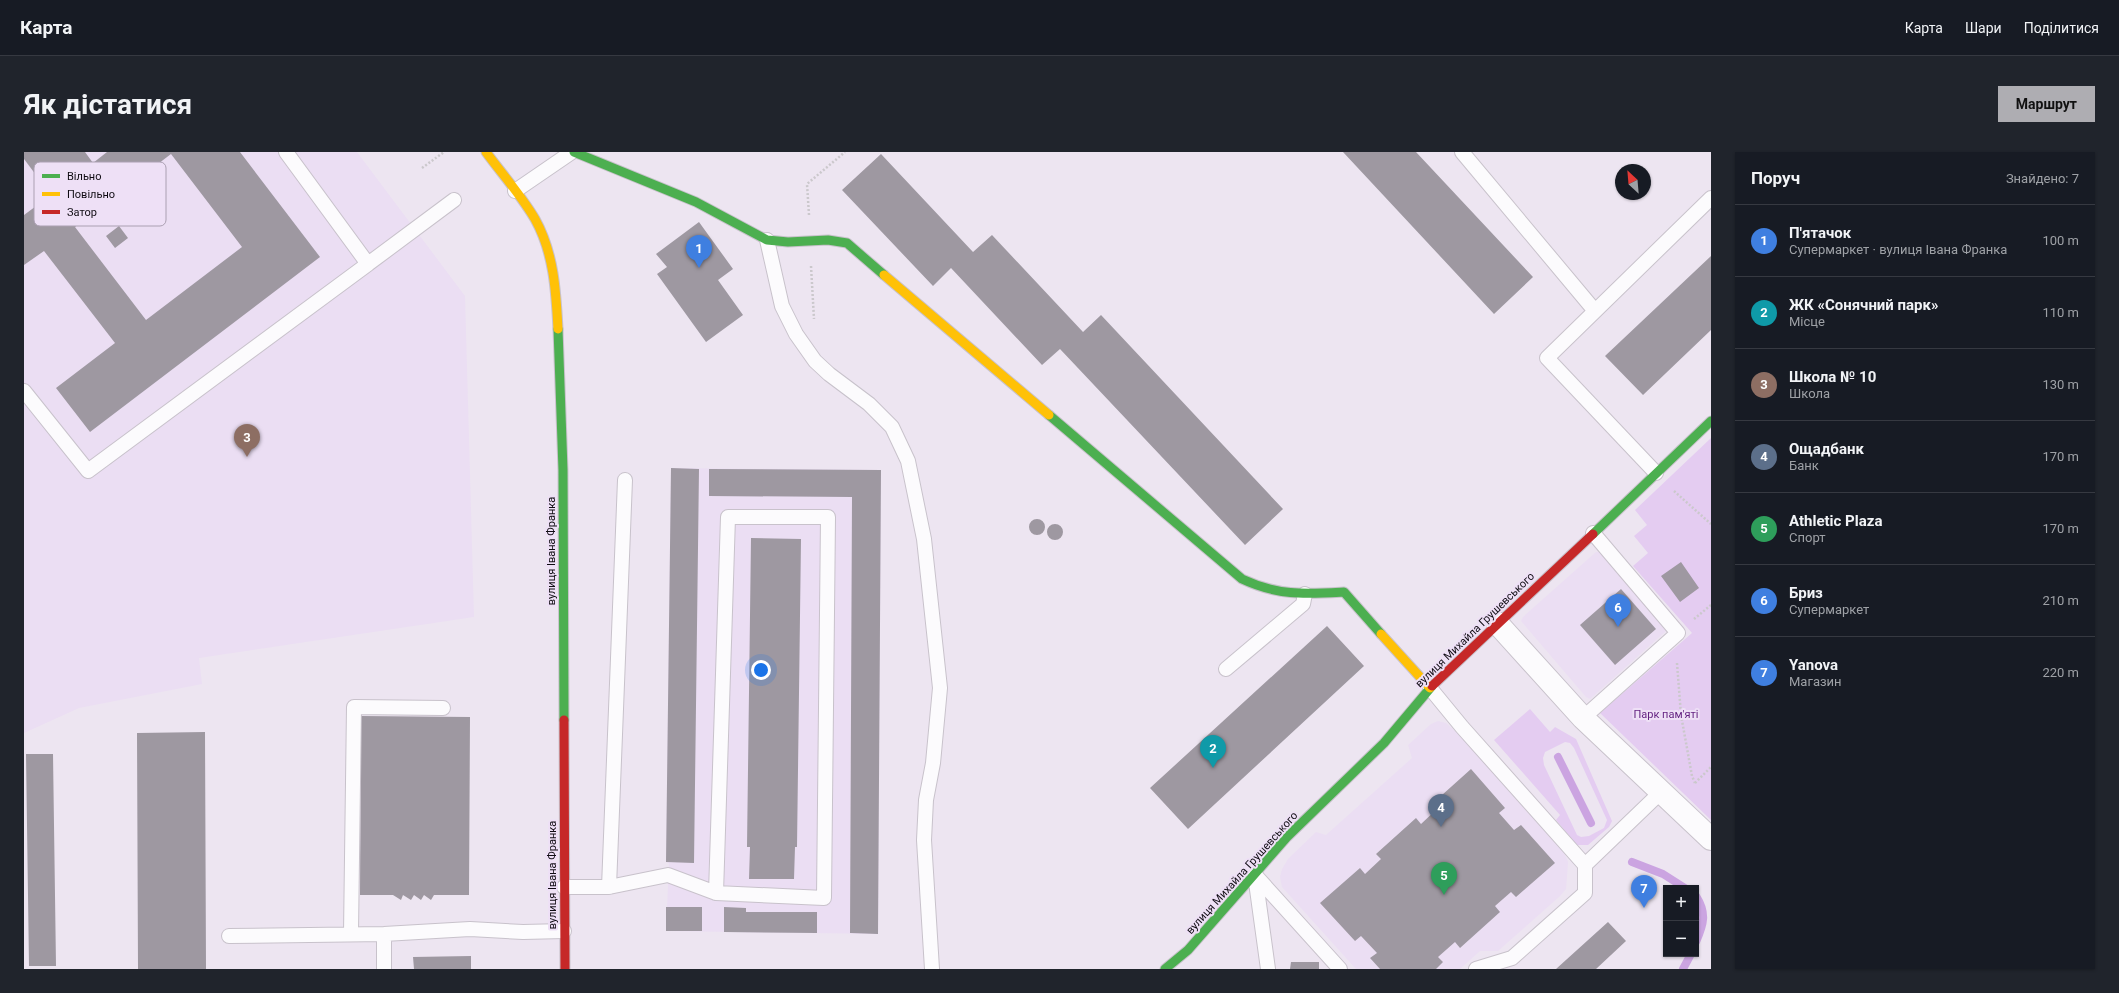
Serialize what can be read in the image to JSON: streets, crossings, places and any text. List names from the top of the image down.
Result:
{
  "streets": {
    "street": ["вулиця Івана Франка", "вулиця Михайла Грушевського"]
  },
  "parks": ["Парк пам'яті"],
  "legend": ["Вільно", "Повільно", "Затор"],
  "north": "top left",
  "page": {
    "header": "Карта",
    "nav": ["Карта", "Шари", "Поділитися"],
    "buttons": "Маршрут",
    "title": "Як дістатися",
    "heading": ["Поруч", "Знайдено: 7"],
    "list": [
      {
        "mark": "1",
        "name": "П'ятачок",
        "note": "Супермаркет · вулиця Івана Франка",
        "value": "100 m"
      },
      {
        "mark": "2",
        "name": "ЖК «Сонячний парк»",
        "note": "Місце",
        "value": "110 m"
      },
      {
        "mark": "3",
        "name": "Школа № 10",
        "note": "Школа",
        "value": "130 m"
      },
      {
        "mark": "4",
        "name": "Ощадбанк",
        "note": "Банк",
        "value": "170 m"
      },
      {
        "mark": "5",
        "name": "Athletic Plaza",
        "note": "Спорт",
        "value": "170 m"
      },
      {
        "mark": "6",
        "name": "Бриз",
        "note": "Супермаркет",
        "value": "210 m"
      },
      {
        "mark": "7",
        "name": "Yanova",
        "note": "Магазин",
        "value": "220 m"
      }
    ],
    "pins": [
      "1",
      "3",
      "6",
      "2",
      "4",
      "5",
      "7"
    ],
    "map_buttons": ["+", "−"]
  }
}
